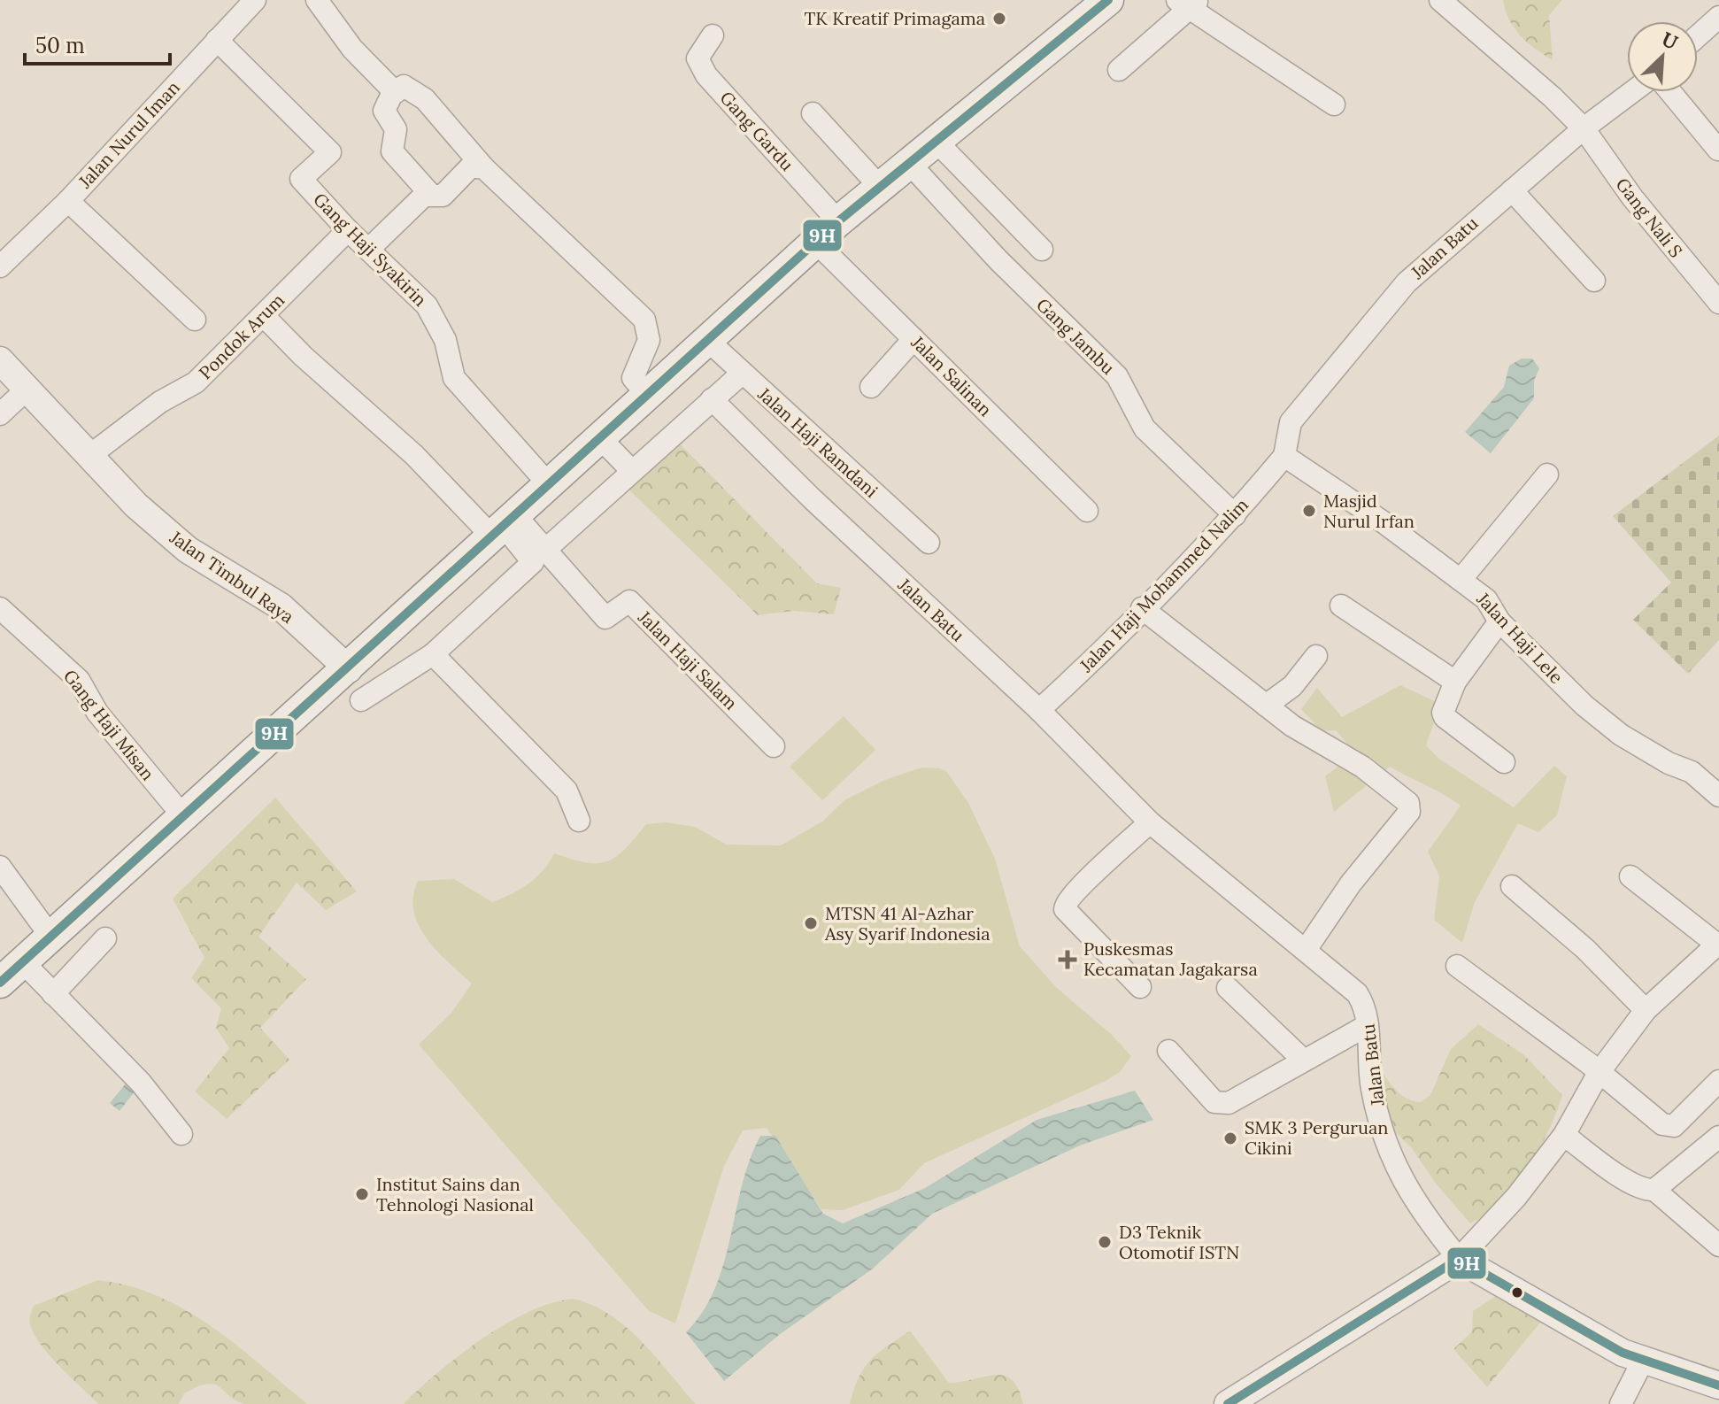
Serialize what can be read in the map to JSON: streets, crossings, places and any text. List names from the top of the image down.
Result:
{
  "streets": {
    "street": [
      "Gang Gardu",
      "Jalan Nurul Iman",
      "Gang Nali S",
      "Jalan Batu",
      "Gang Haji Syakirin",
      "Pondok Arum",
      "Gang Jambu",
      "Jalan Salinan",
      "Jalan Haji Ramdani",
      "Jalan Timbul Raya",
      "Jalan Haji Mohammed Nalim",
      "Jalan Haji Lele",
      "Jalan Haji Salam",
      "Gang Haji Misan"
    ]
  },
  "crossings": [
    ["Jalan Nurul Iman", "Gang Haji Syakirin"],
    ["Gang Nali S", "Jalan Batu"],
    ["Jalan Batu", "Jalan Haji Mohammed Nalim"],
    ["Jalan Batu", "Jalan Haji Lele"],
    ["Gang Haji Syakirin", "Pondok Arum"],
    ["Pondok Arum", "Jalan Timbul Raya"],
    ["Gang Jambu", "Jalan Haji Mohammed Nalim"],
    ["Jalan Haji Mohammed Nalim", "Jalan Haji Lele"]
  ],
  "places": {
    "other": [
      "TK Kreatif Primagama",
      "Masjid Nurul Irfan",
      "MTSN 41 Al-Azhar Asy Syarif Indonesia",
      "SMK 3 Perguruan Cikini",
      "Institut Sains dan Tehnologi Nasional",
      "D3 Teknik Otomotif ISTN"
    ],
    "health": ["Puskesmas Kecamatan Jagakarsa"]
  },
  "lines": ["transit line 9H"],
  "scale_bar": "50 m",
  "north": "top right"
}
